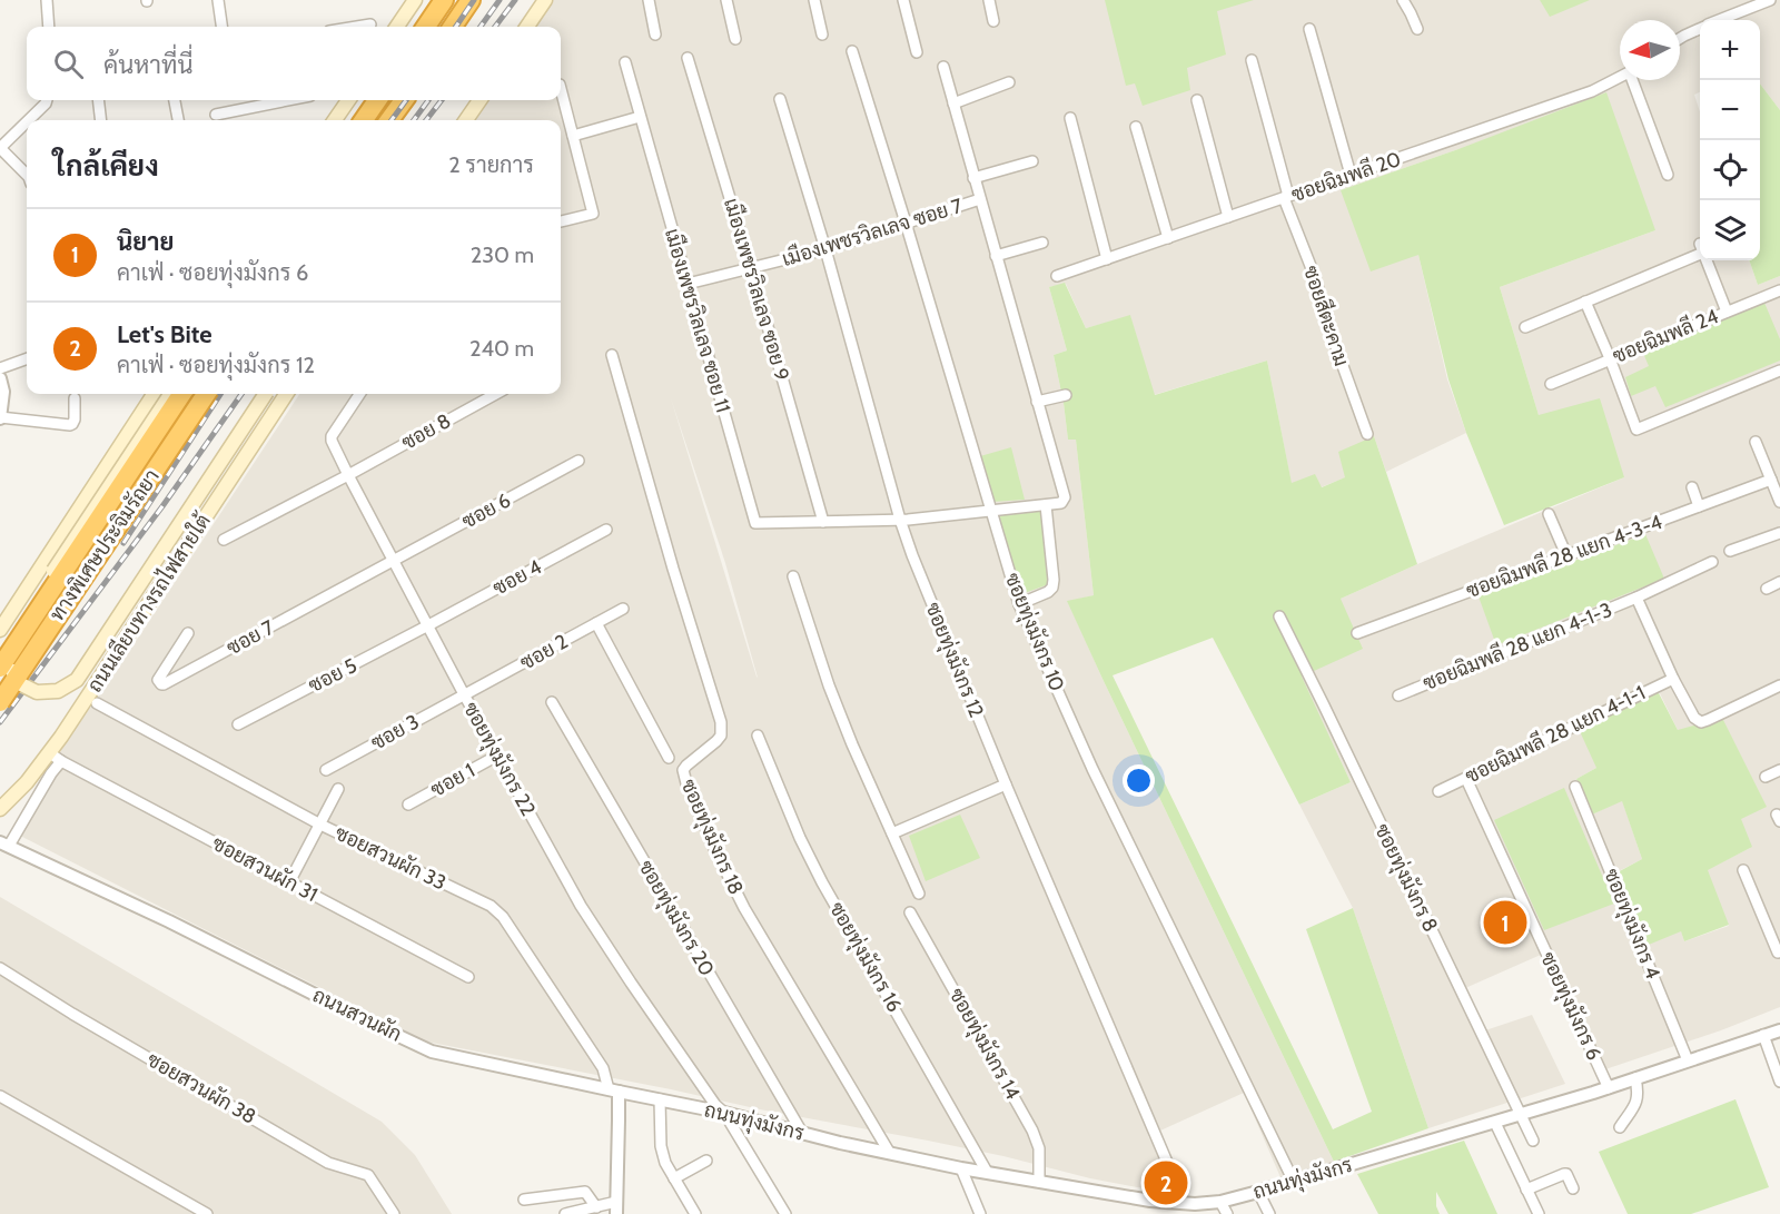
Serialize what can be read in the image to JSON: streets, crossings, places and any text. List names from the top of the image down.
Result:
{
  "streets": {
    "highway": ["ทางพิเศษประจิมรัถยา"],
    "main road": ["ถนนเลียบทางรถไฟสายใต้"],
    "street": [
      "ซอยฉิมพลี 20",
      "เมืองเพชรวิลเลจ ซอย 7",
      "เมืองเพชรวิลเลจ ซอย 9",
      "ซอยสีตะคาม",
      "เมืองเพชรวิลเลจ ซอย 11",
      "ซอยฉิมพลี 24",
      "ซอย 8",
      "ซอย 6",
      "ซอยฉิมพลี 28 แยก 4-3-4",
      "ซอย 4",
      "ซอยทุ่งมังกร 10",
      "ซอย 7",
      "ซอยฉิมพลี 28 แยก 4-1-3",
      "ซอย 2",
      "ซอยทุ่งมังกร 12",
      "ซอย 5",
      "ซอย 3",
      "ซอยฉิมพลี 28 แยก 4-1-1",
      "ซอยทุ่งมังกร 22",
      "ซอย 1",
      "ซอยทุ่งมังกร 18",
      "ซอยสวนผัก 33",
      "ซอยสวนผัก 31",
      "ซอยทุ่งมังกร 8",
      "ซอยทุ่งมังกร 20",
      "ซอยทุ่งมังกร 4",
      "ซอยทุ่งมังกร 16",
      "ซอยทุ่งมังกร 6",
      "ถนนสวนผัก",
      "ซอยทุ่งมังกร 14",
      "ซอยสวนผัก 38",
      "ถนนทุ่งมังกร"
    ]
  },
  "crossings": [
    ["ซอยฉิมพลี 20", "ซอยสีตะคาม"],
    ["เมืองเพชรวิลเลจ ซอย 7", "เมืองเพชรวิลเลจ ซอย 9"],
    ["เมืองเพชรวิลเลจ ซอย 7", "เมืองเพชรวิลเลจ ซอย 11"],
    ["เมืองเพชรวิลเลจ ซอย 7", "ซอยทุ่งมังกร 10"],
    ["เมืองเพชรวิลเลจ ซอย 7", "ซอยทุ่งมังกร 12"],
    ["เมืองเพชรวิลเลจ ซอย 9", "เมืองเพชรวิลเลจ ซอย 11"],
    ["ซอย 8", "ซอยทุ่งมังกร 22"],
    ["ซอย 6", "ซอย 7"],
    ["ซอย 6", "ซอยทุ่งมังกร 22"],
    ["ซอย 4", "ซอย 5"],
    ["ซอย 4", "ซอยทุ่งมังกร 22"],
    ["ถนนเลียบทางรถไฟสายใต้", "ซอยสวนผัก 31"],
    ["ซอยทุ่งมังกร 10", "ถนนทุ่งมังกร"],
    ["ซอย 7", "ซอยทุ่งมังกร 22"],
    ["ซอย 2", "ซอย 3"],
    ["ซอย 2", "ซอยทุ่งมังกร 22"],
    ["ซอยทุ่งมังกร 12", "ถนนทุ่งมังกร"],
    ["ซอย 5", "ซอยทุ่งมังกร 22"],
    ["ซอย 3", "ซอยทุ่งมังกร 22"],
    ["ซอยฉิมพลี 28 แยก 4-1-1", "ซอยทุ่งมังกร 6"],
    ["ซอยทุ่งมังกร 22", "ซอย 1"],
    ["ซอยทุ่งมังกร 22", "ถนนทุ่งมังกร"],
    ["ซอยทุ่งมังกร 18", "ถนนทุ่งมังกร"],
    ["ซอยสวนผัก 33", "ถนนสวนผัก"],
    ["ซอยสวนผัก 33", "ถนนทุ่งมังกร"],
    ["ซอยทุ่งมังกร 8", "ถนนทุ่งมังกร"],
    ["ซอยทุ่งมังกร 20", "ถนนทุ่งมังกร"],
    ["ซอยทุ่งมังกร 4", "ถนนทุ่งมังกร"],
    ["ซอยทุ่งมังกร 16", "ถนนทุ่งมังกร"],
    ["ซอยทุ่งมังกร 6", "ถนนทุ่งมังกร"],
    ["ถนนสวนผัก", "ถนนทุ่งมังกร"],
    ["ซอยทุ่งมังกร 14", "ถนนทุ่งมังกร"]
  ],
  "north": "left",
  "page": {
    "map_buttons": ["+", "−"],
    "search": "ค้นหาที่นี่",
    "heading": ["ใกล้เคียง", "2 รายการ"],
    "list": [
      {
        "mark": "1",
        "name": "นิยาย",
        "note": "คาเฟ่ · ซอยทุ่งมังกร 6",
        "value": "230 m"
      },
      {
        "mark": "2",
        "name": "Let's Bite",
        "note": "คาเฟ่ · ซอยทุ่งมังกร 12",
        "value": "240 m"
      }
    ],
    "pins": ["1", "2"]
  }
}
